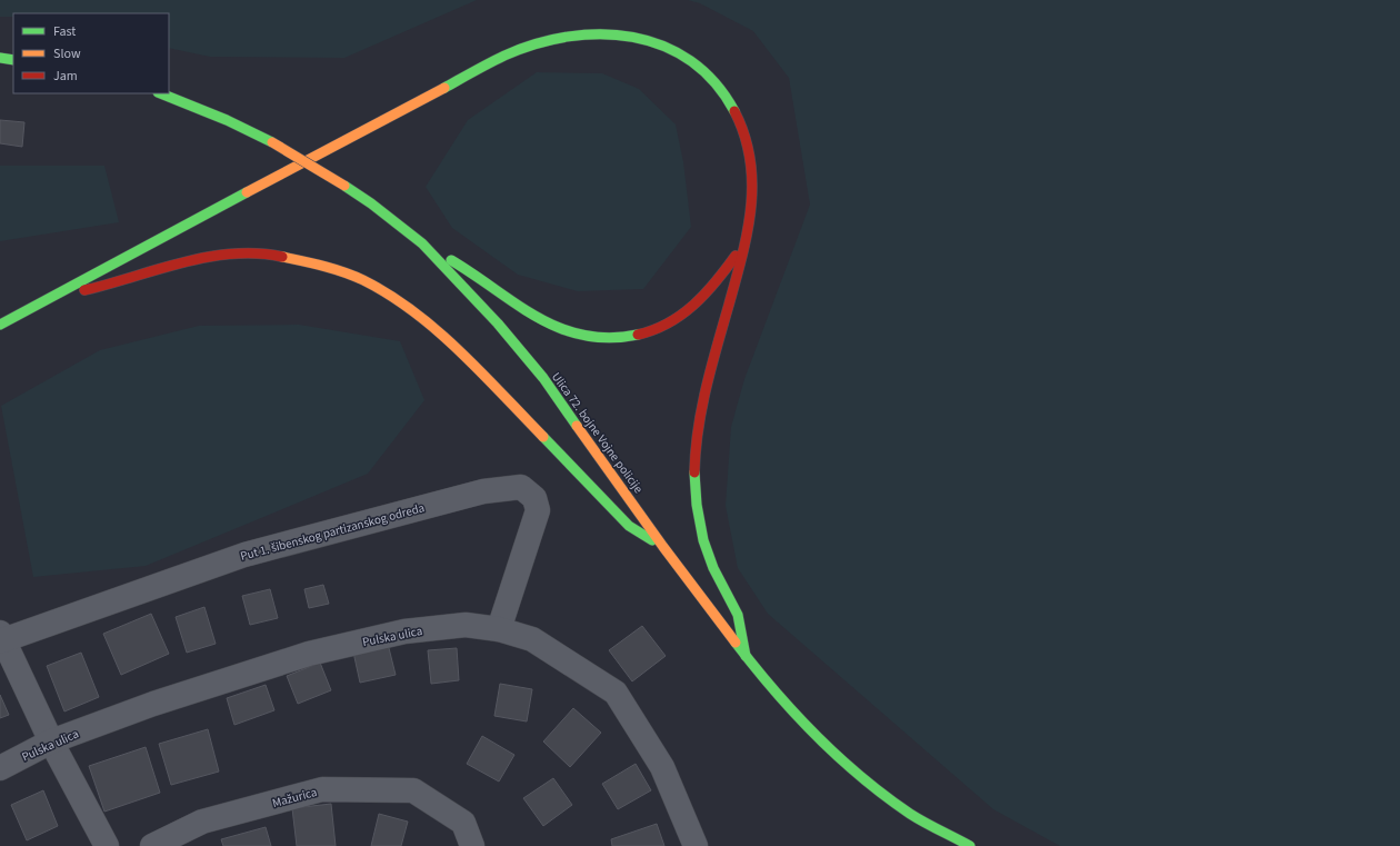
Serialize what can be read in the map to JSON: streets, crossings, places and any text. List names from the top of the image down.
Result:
{
  "streets": {
    "main road": ["Ulica 72. bojne Vojne policije"],
    "street": ["Put 1. šibenskog partizanskog odreda", "Pulska ulica", "Mažurica"]
  },
  "crossings": [
    ["Put 1. šibenskog partizanskog odreda", "Pulska ulica"]
  ],
  "legend": ["Fast", "Slow", "Jam"]
}
